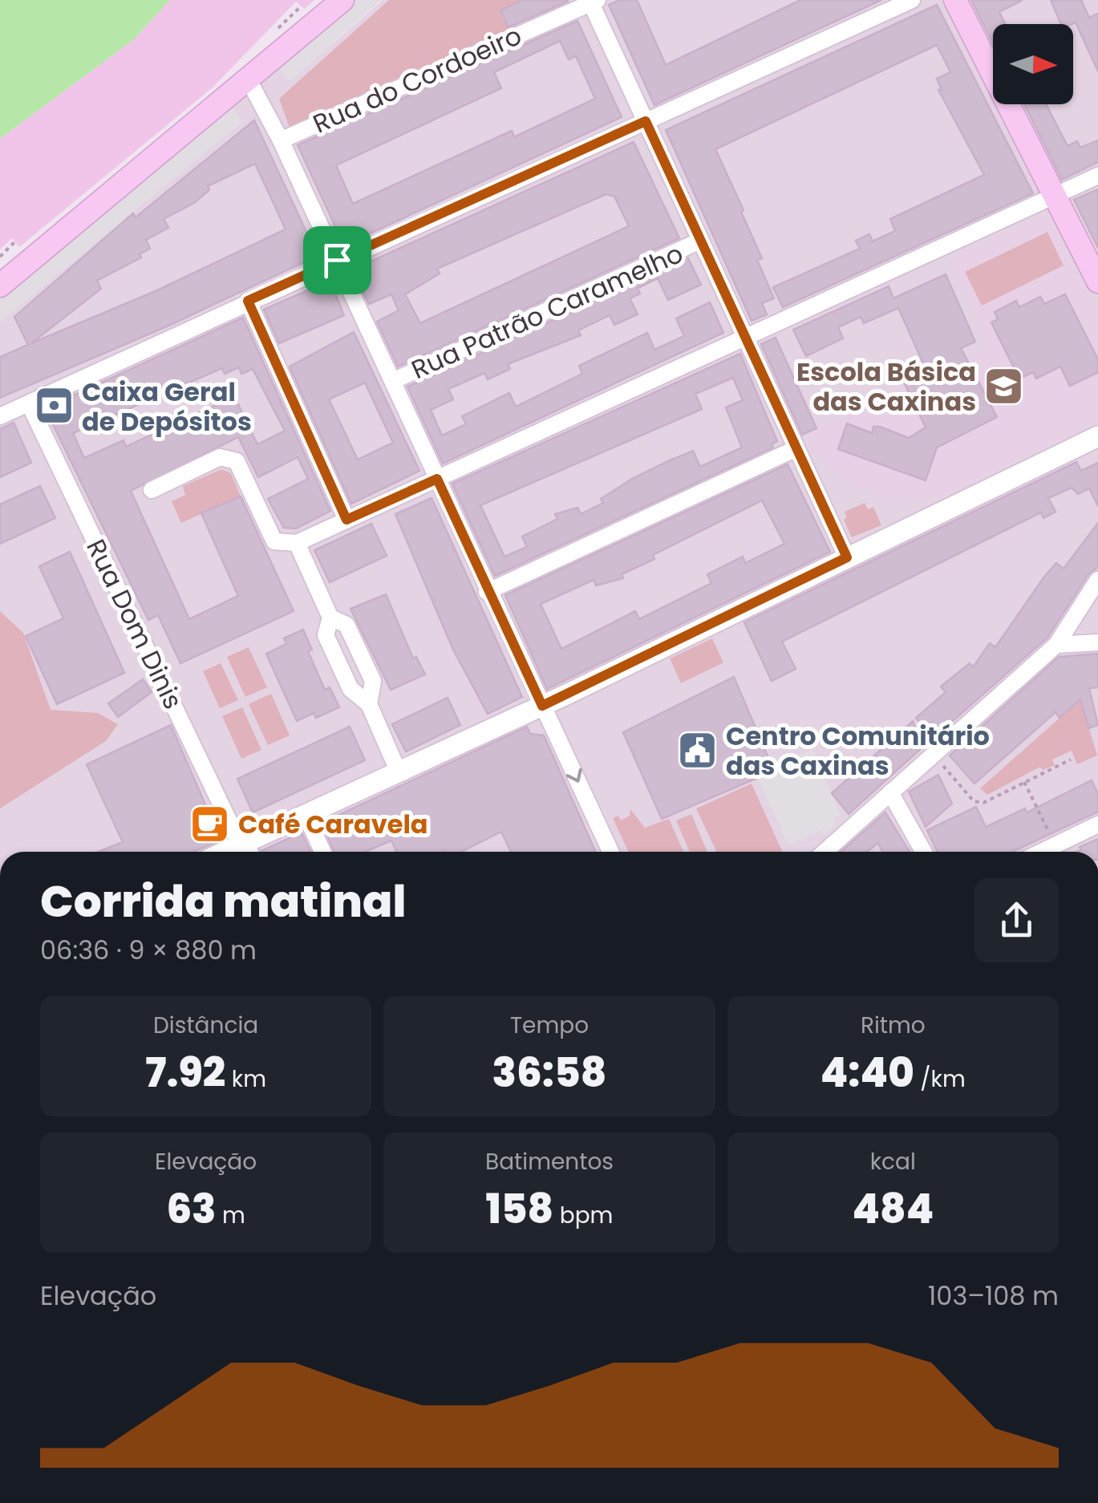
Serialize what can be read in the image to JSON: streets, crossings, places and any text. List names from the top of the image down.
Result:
{
  "streets": {
    "street": ["Rua do Cordoeiro", "Rua Patrão Caramelho", "Rua Dom Dinis"]
  },
  "places": {
    "school or university": ["Escola Básica das Caxinas"],
    "bank": ["Caixa Geral de Depósitos"],
    "public building": ["Centro Comunitário das Caxinas"],
    "cafe": ["Café Caravela"]
  },
  "north": "right",
  "page": {
    "heading": ["Corrida matinal", "06:36 · 9 × 880 m"],
    "stats": [
      ["Distância", "7.92 km"],
      ["Tempo", "36:58"],
      ["Ritmo", "4:40 /km"],
      ["Elevação", "63 m"],
      ["Batimentos", "158 bpm"],
      ["kcal", "484"]
    ],
    "chart": ["Elevação", "103–108 m"]
  }
}
